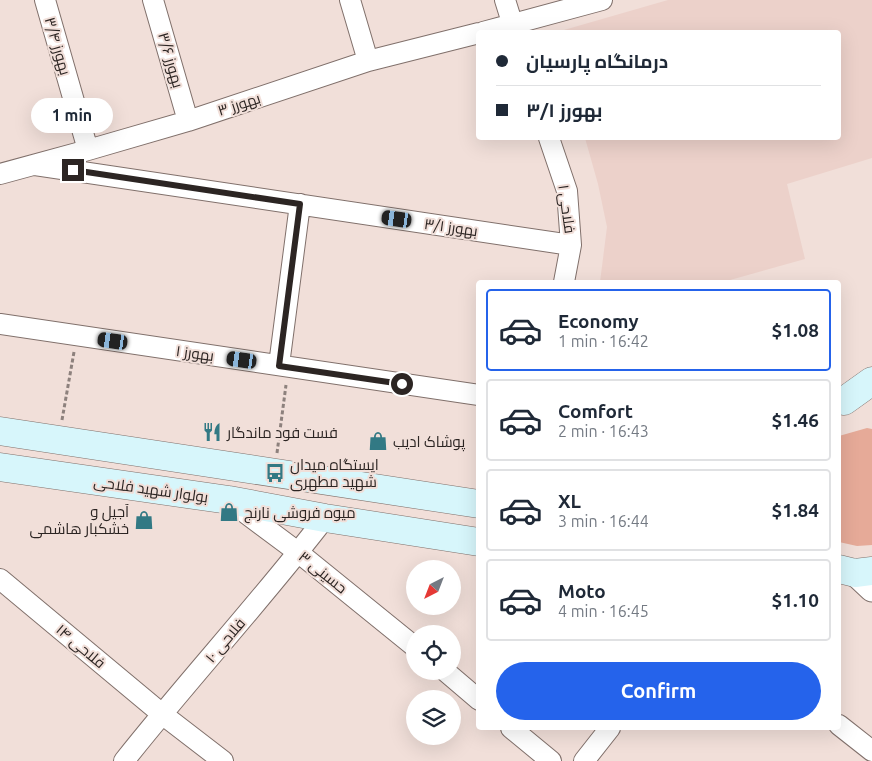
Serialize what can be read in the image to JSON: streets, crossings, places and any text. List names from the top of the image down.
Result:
{
  "streets": {
    "main road": ["بولوار شهید فلاحی"],
    "street": [
      "بهورز ۳/۴",
      "بهورز ۳/۶",
      "بهورز ۳",
      "فلاحی ۱",
      "بهورز ۳/۱",
      "بهورز ۱",
      "حسینی ۳",
      "فلاحی ۱۰",
      "فلاحی ۱۴"
    ]
  },
  "crossings": [
    ["بهورز ۳/۴", "بهورز ۳"],
    ["بهورز ۳/۶", "بهورز ۳"],
    ["بهورز ۳", "بهورز ۳/۱"],
    ["فلاحی ۱", "بهورز ۳/۱"],
    ["بولوار شهید فلاحی", "حسینی ۳"],
    ["بولوار شهید فلاحی", "فلاحی ۱۰"],
    ["حسینی ۳", "فلاحی ۱۰"],
    ["فلاحی ۱۰", "فلاحی ۱۴"]
  ],
  "places": {
    "restaurant": ["فست فود ماندگار"],
    "shop": ["پوشاک ادیب", "میوه فروشی نارنج", "آجیل و خشکبار هاشمی"],
    "bus stop": ["ایستگاه میدان شهید مطهری"]
  },
  "north": "bottom left",
  "page": {
    "banner": ["درمانگاه پارسیان", "بهورز ۳/۱"],
    "bubble": "1 min",
    "list": [
      {
        "name": "Economy",
        "note": "1 min · 16:42",
        "value": "$1.08"
      },
      {
        "name": "Comfort",
        "note": "2 min · 16:43",
        "value": "$1.46"
      },
      {
        "name": "XL",
        "note": "3 min · 16:44",
        "value": "$1.84"
      },
      {
        "name": "Moto",
        "note": "4 min · 16:45",
        "value": "$1.10"
      }
    ],
    "buttons": "Confirm"
  }
}
